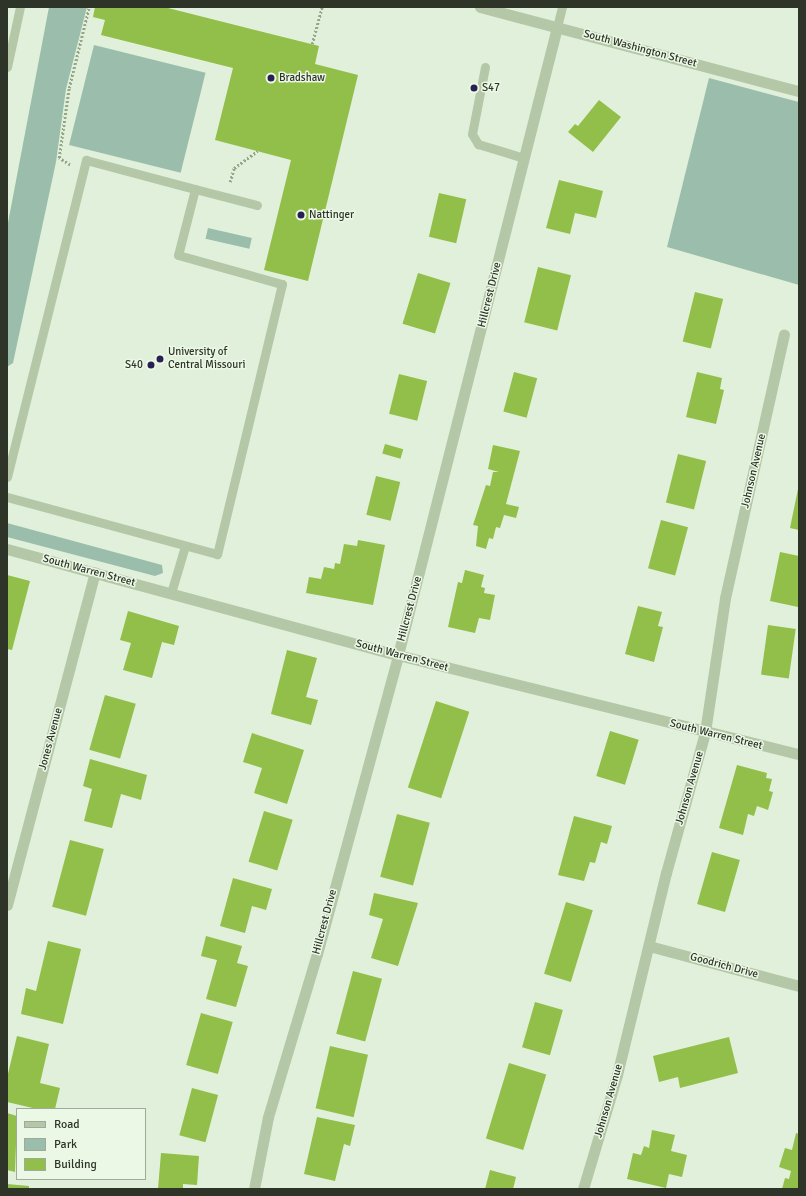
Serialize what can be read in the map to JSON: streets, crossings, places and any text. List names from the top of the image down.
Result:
{
  "streets": {
    "street": [
      "South Washington Street",
      "Hillcrest Drive",
      "Johnson Avenue",
      "South Warren Street",
      "Jones Avenue",
      "Goodrich Drive"
    ]
  },
  "crossings": [
    ["South Washington Street", "Hillcrest Drive"],
    ["Hillcrest Drive", "South Warren Street"],
    ["Johnson Avenue", "South Warren Street"],
    ["Johnson Avenue", "Goodrich Drive"],
    ["South Warren Street", "Jones Avenue"]
  ],
  "places": [
    "Bradshaw",
    "S47",
    "Nattinger",
    "University of Central Missouri",
    "S40"
  ],
  "legend": ["Road", "Park", "Building"]
}
